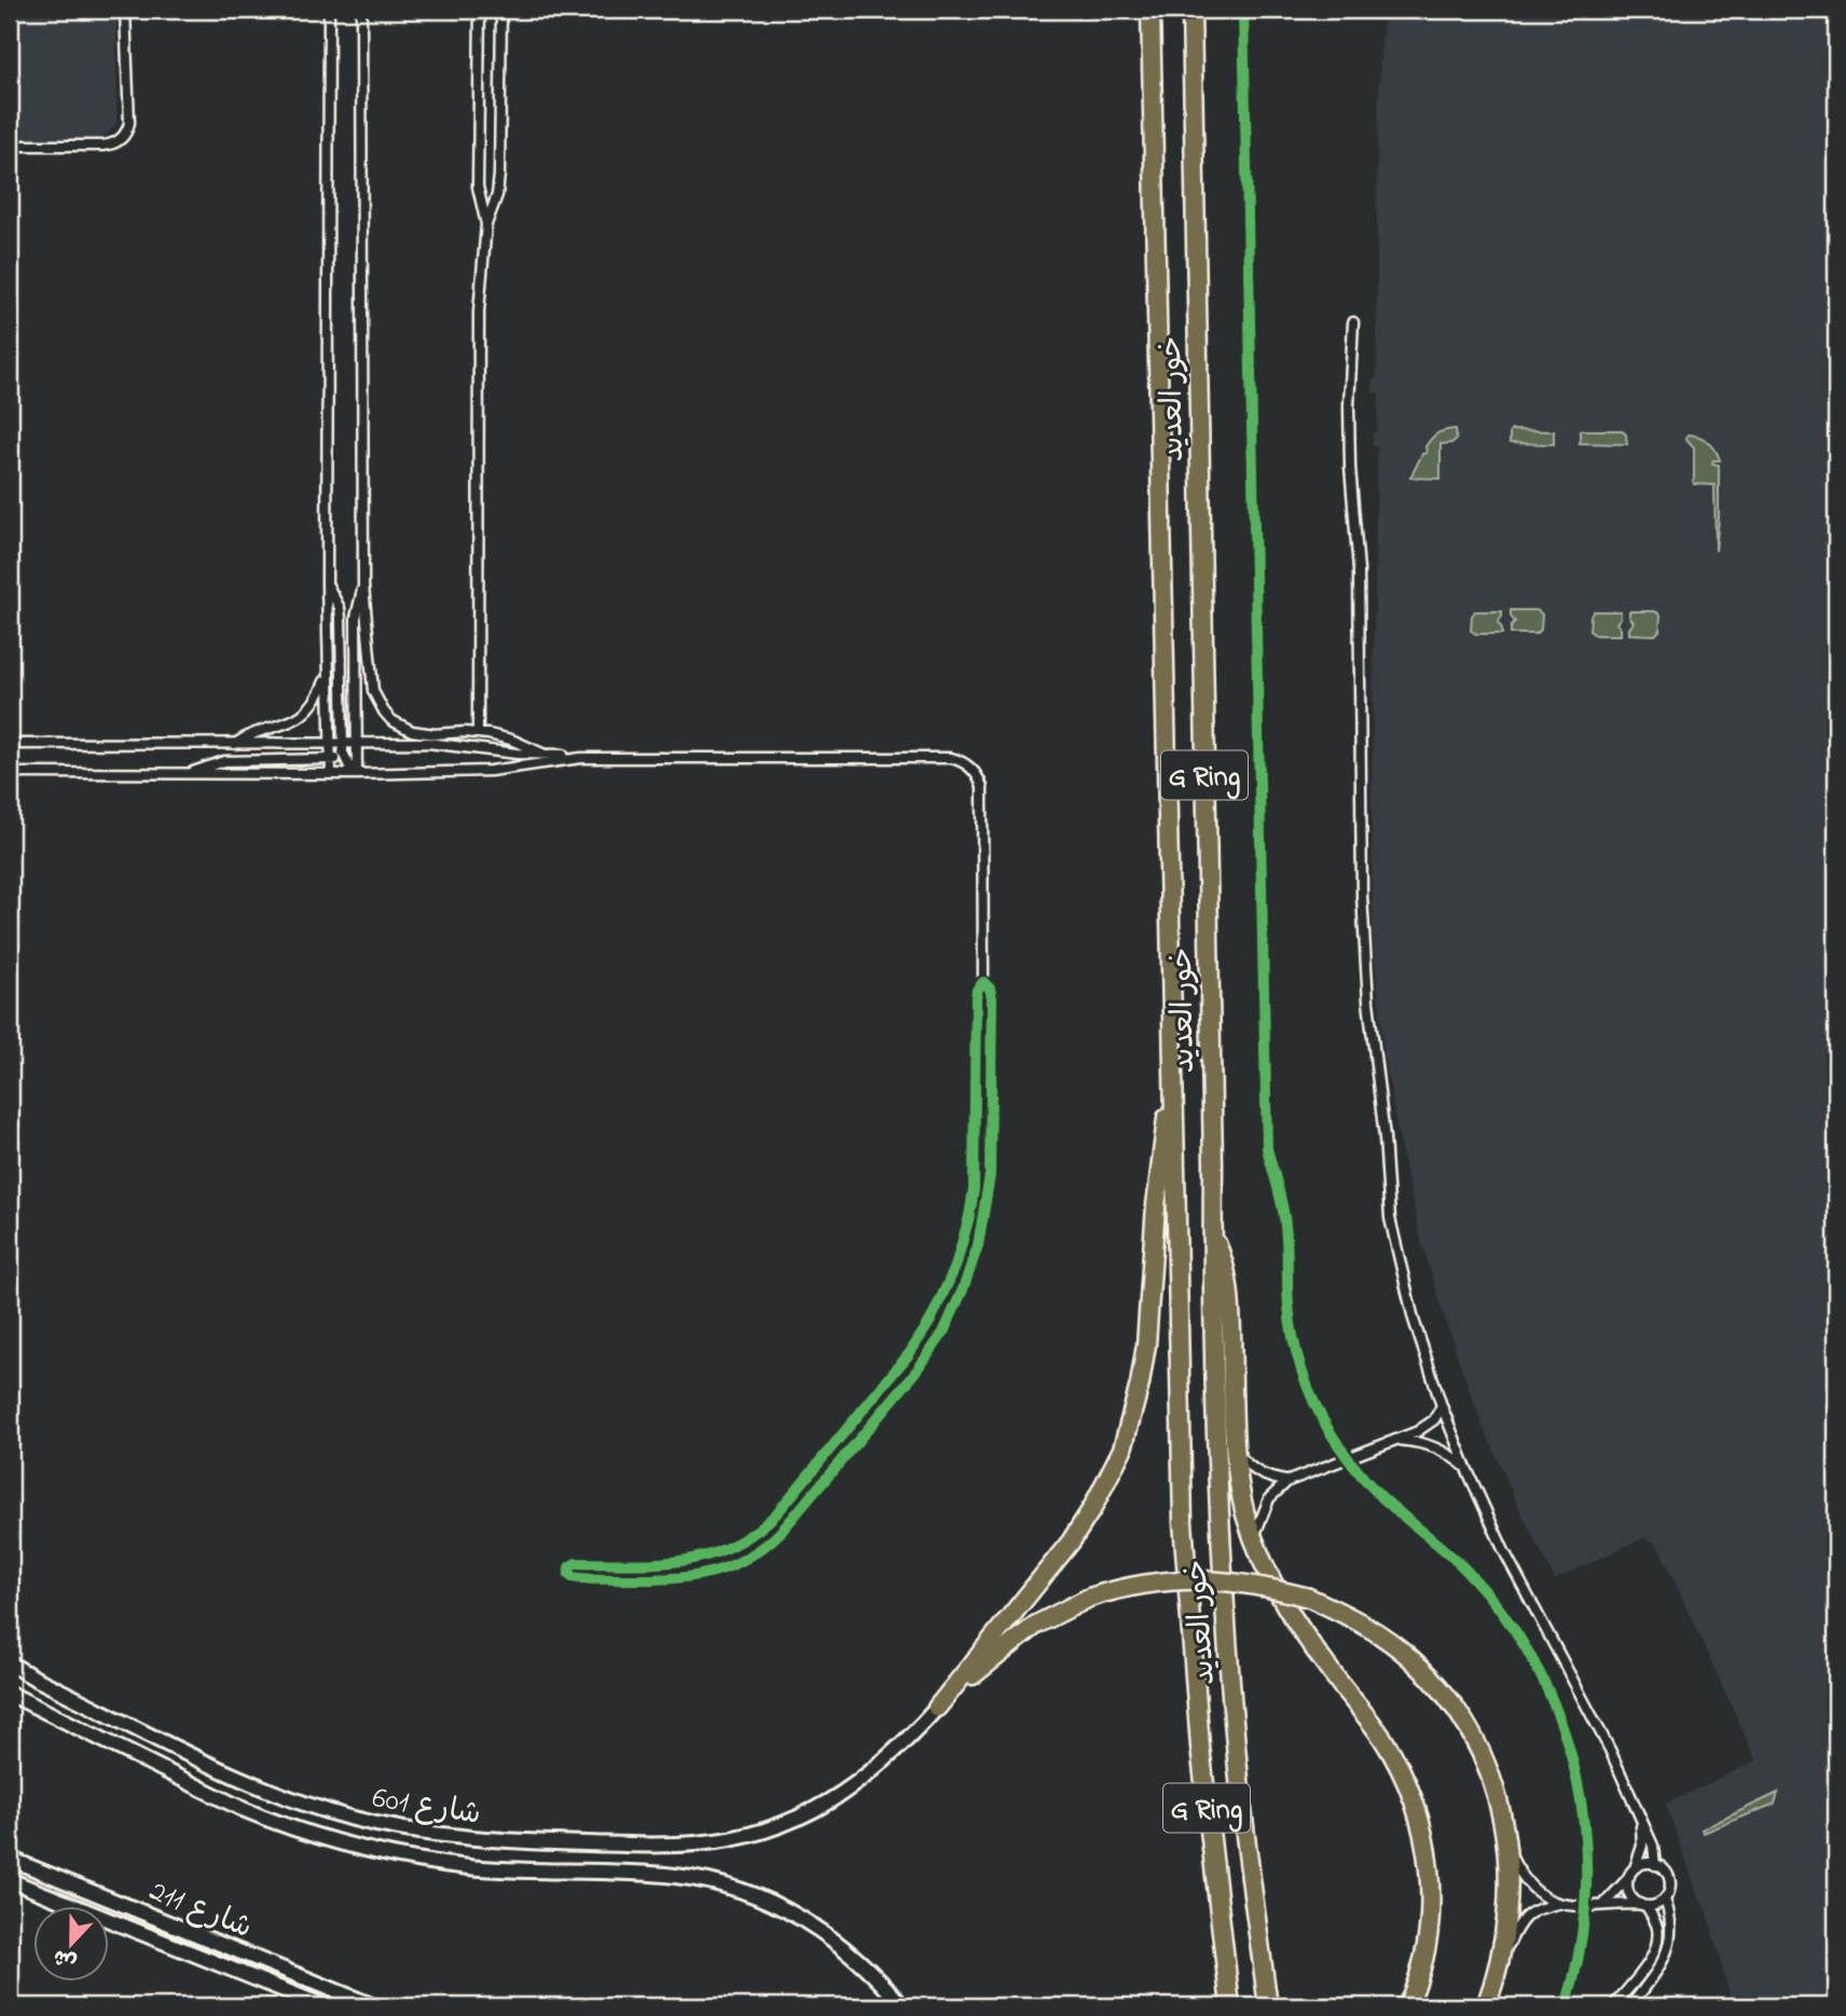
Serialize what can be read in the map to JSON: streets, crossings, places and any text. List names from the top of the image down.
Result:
{
  "streets": {
    "highway": ["خور العديد", "G Ring"],
    "main road": ["شارع 601", "شارع 211"]
  },
  "north": "bottom"
}
